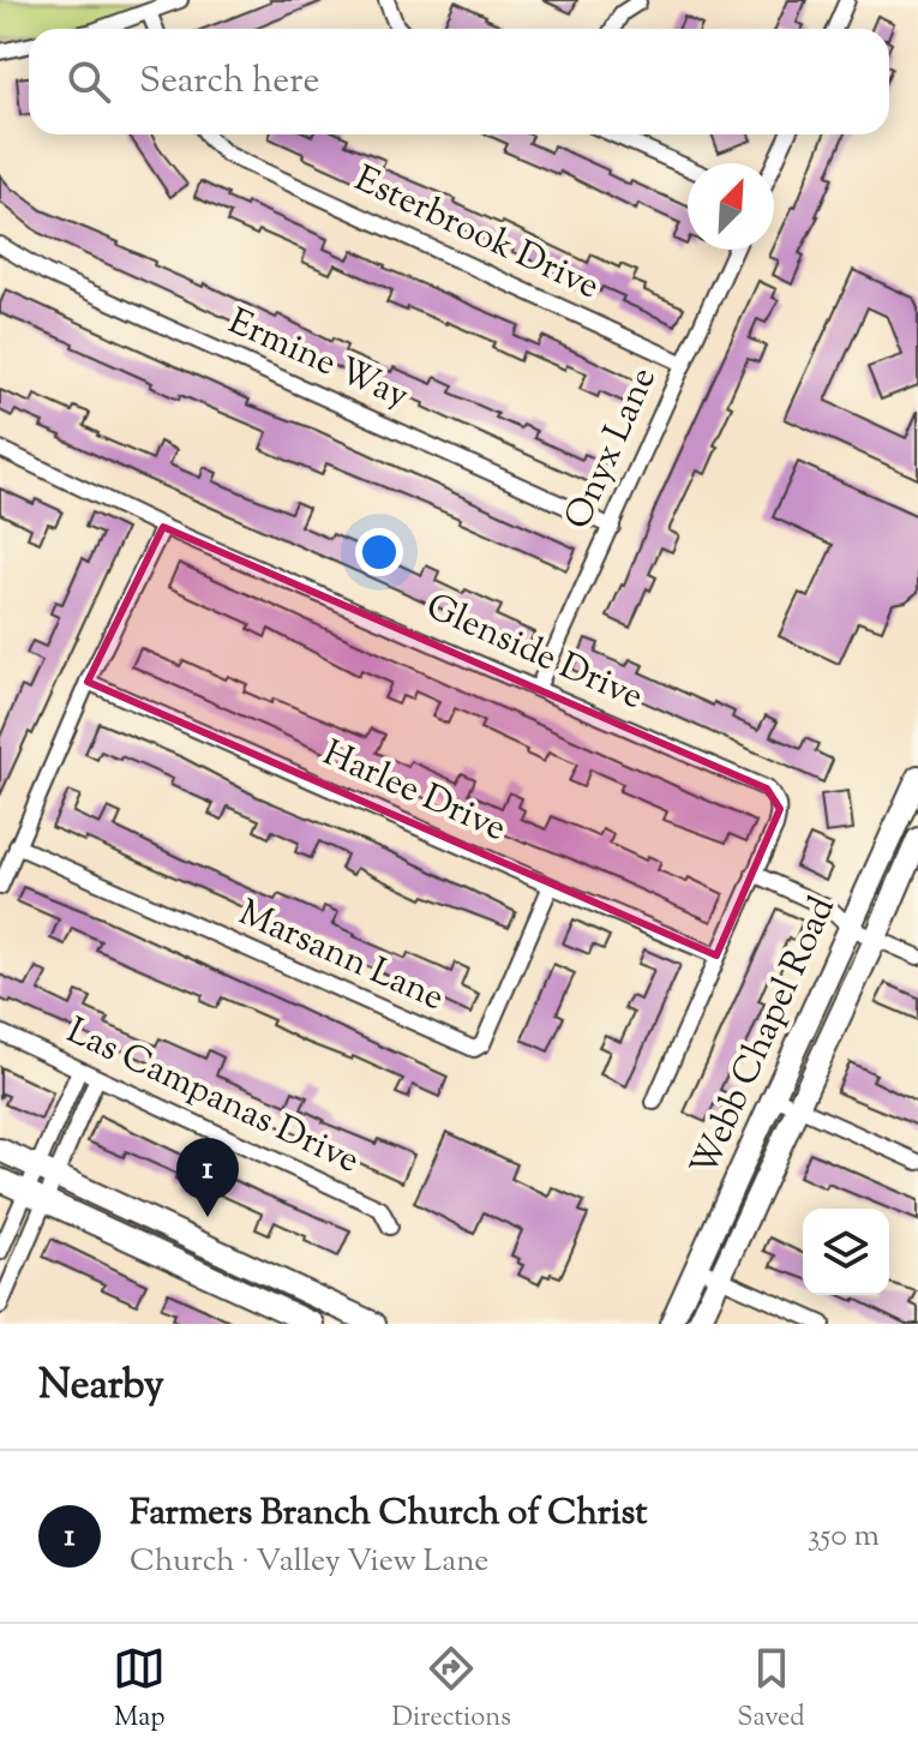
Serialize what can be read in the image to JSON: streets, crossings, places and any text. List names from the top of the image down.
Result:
{
  "streets": {
    "main road": ["Webb Chapel Road"],
    "street": [
      "Esterbrook Drive",
      "Ermine Way",
      "Onyx Lane",
      "Glenside Drive",
      "Harlee Drive",
      "Marsann Lane",
      "Las Campanas Drive"
    ]
  },
  "crossings": [
    ["Esterbrook Drive", "Onyx Lane"],
    ["Ermine Way", "Onyx Lane"],
    ["Onyx Lane", "Glenside Drive"],
    ["Harlee Drive", "Marsann Lane"]
  ],
  "north": "top right",
  "page": {
    "search": "Search here",
    "pins": "1",
    "heading": "Nearby",
    "list": [
      {
        "mark": "1",
        "name": "Farmers Branch Church of Christ",
        "note": "Church · Valley View Lane",
        "value": "350 m"
      }
    ],
    "nav": ["Map", "Directions", "Saved"]
  }
}
